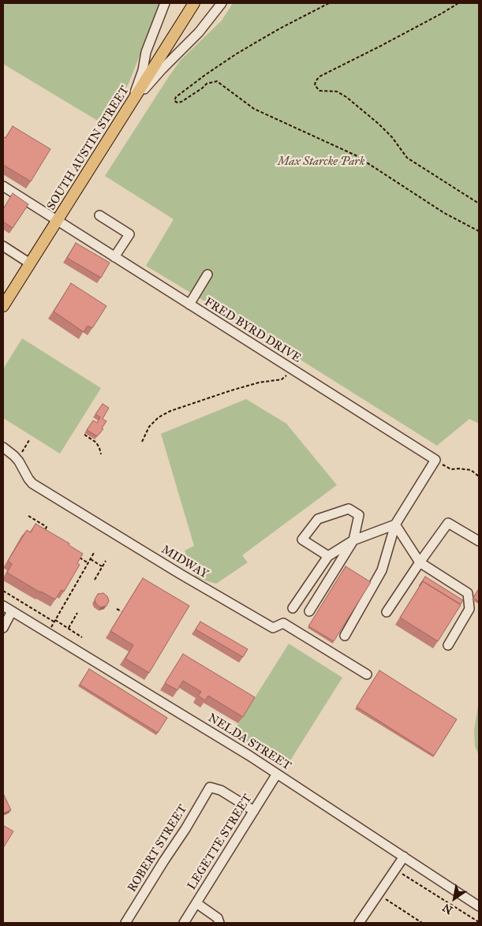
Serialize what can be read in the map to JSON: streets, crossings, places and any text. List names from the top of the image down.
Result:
{
  "streets": {
    "main road": ["SOUTH AUSTIN STREET"],
    "street": [
      "FRED BYRD DRIVE",
      "MIDWAY",
      "NELDA STREET",
      "LEGETTE STREET",
      "ROBERT STREET"
    ]
  },
  "crossings": [
    ["SOUTH AUSTIN STREET", "FRED BYRD DRIVE"],
    ["NELDA STREET", "LEGETTE STREET"],
    ["LEGETTE STREET", "ROBERT STREET"]
  ],
  "parks": ["Max Starcke Park"],
  "north": "bottom left"
}
